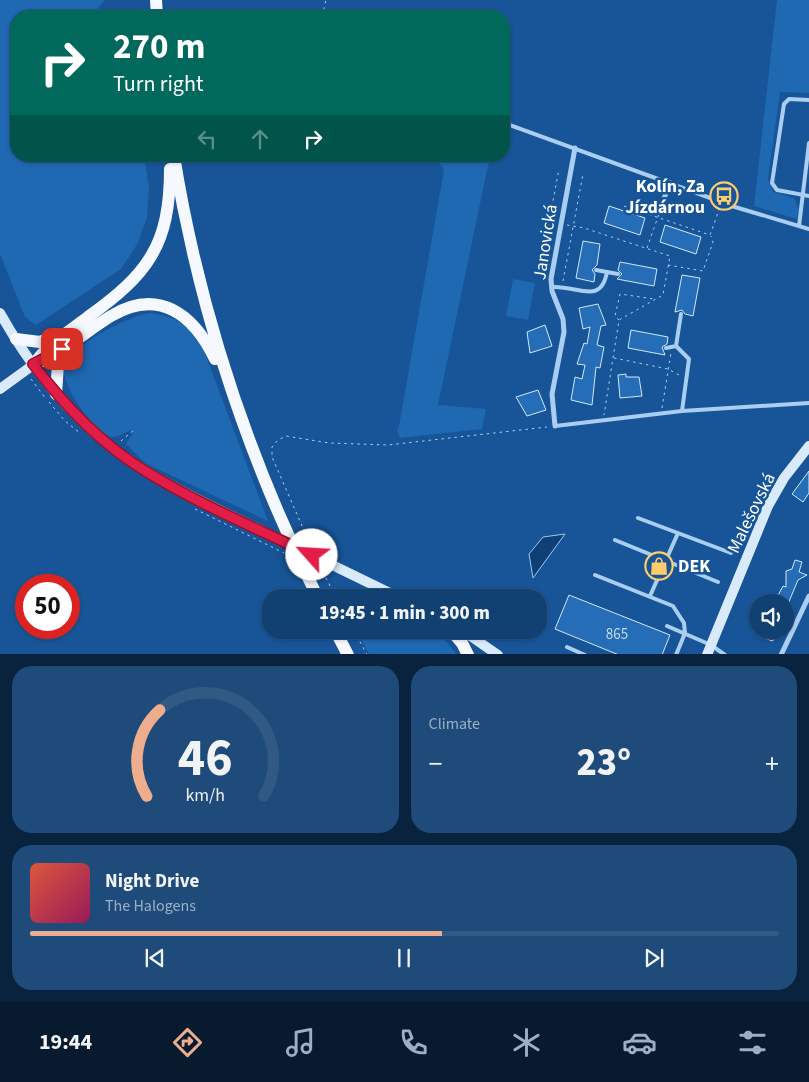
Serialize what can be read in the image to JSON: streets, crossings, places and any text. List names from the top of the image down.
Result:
{
  "streets": {
    "main road": ["Malešovská"],
    "street": ["Janovická"]
  },
  "places": {
    "bus stop": ["Kolín, Za Jízdárnou"],
    "shop": ["DEK"]
  },
  "house_numbers": ["865"],
  "page": {
    "turn": ["270 m", "Turn right"],
    "limit": "50",
    "trip": "19:45 · 1 min · 300 m",
    "tile": "Climate",
    "heat": ["−", "23°", "+"],
    "song": ["Night Drive", "The Halogens"],
    "tabs": "19:44",
    "gauge": ["46", "km/h"]
  }
}
